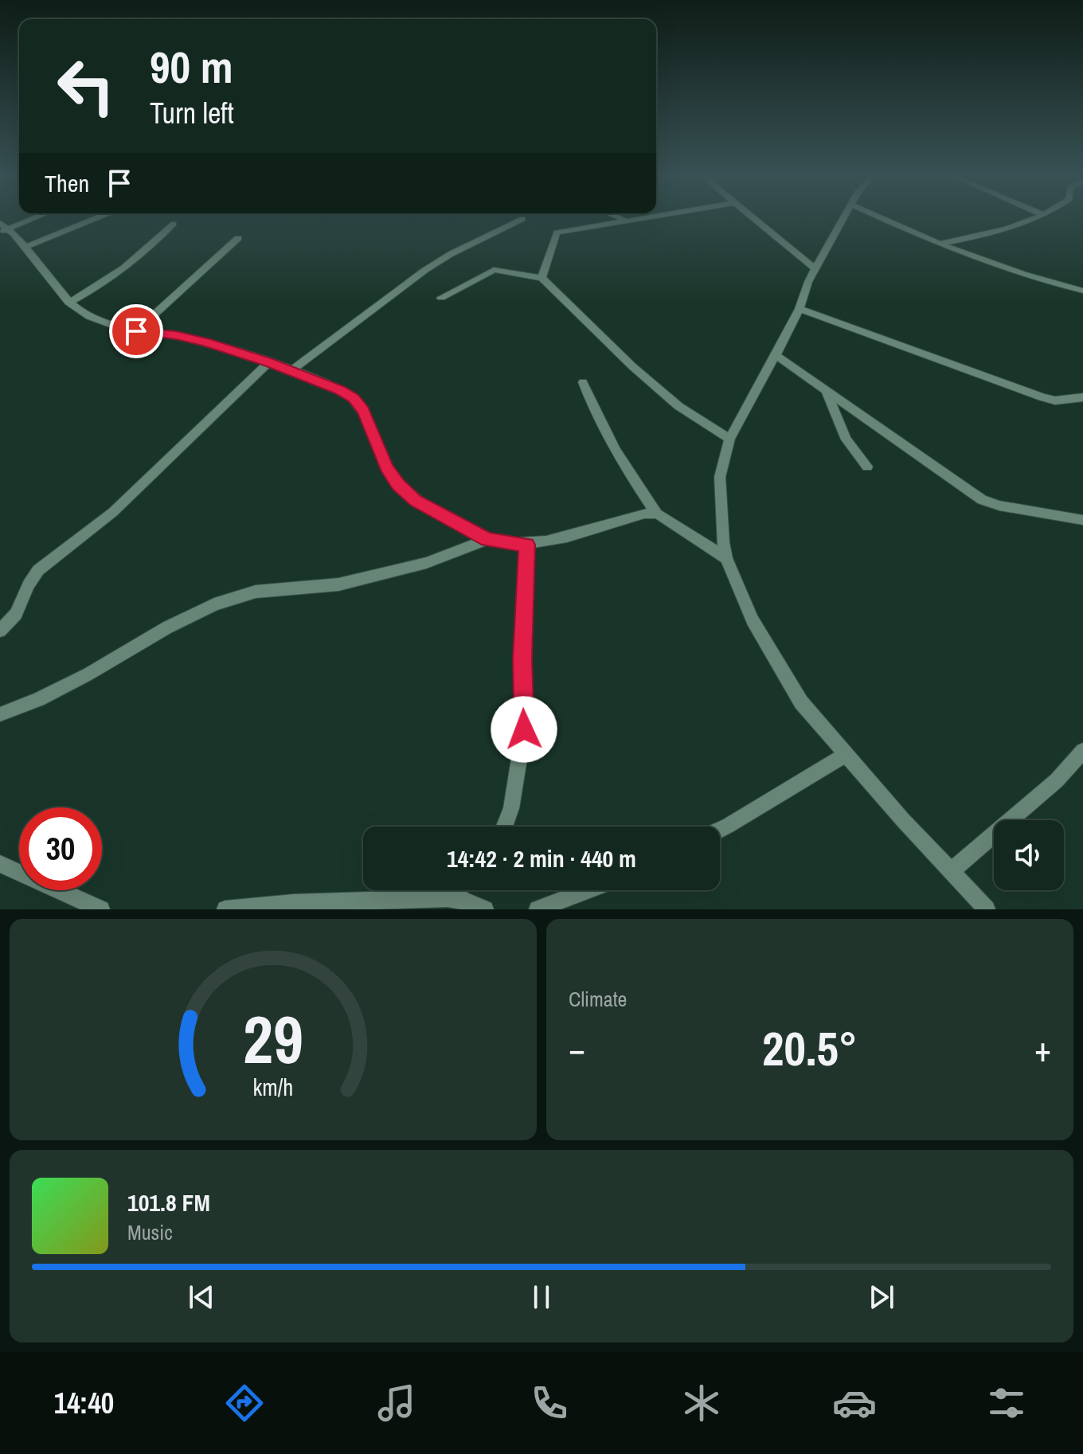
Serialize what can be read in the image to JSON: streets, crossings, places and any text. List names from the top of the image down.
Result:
{
  "page": {
    "turn": ["90 m", "Turn left"],
    "then": "Then",
    "limit": "30",
    "trip": "14:42 · 2 min · 440 m",
    "tile": "Climate",
    "heat": ["−", "20.5°", "+"],
    "song": ["101.8 FM", "Music"],
    "tabs": "14:40",
    "gauge": ["29", "km/h"]
  }
}
